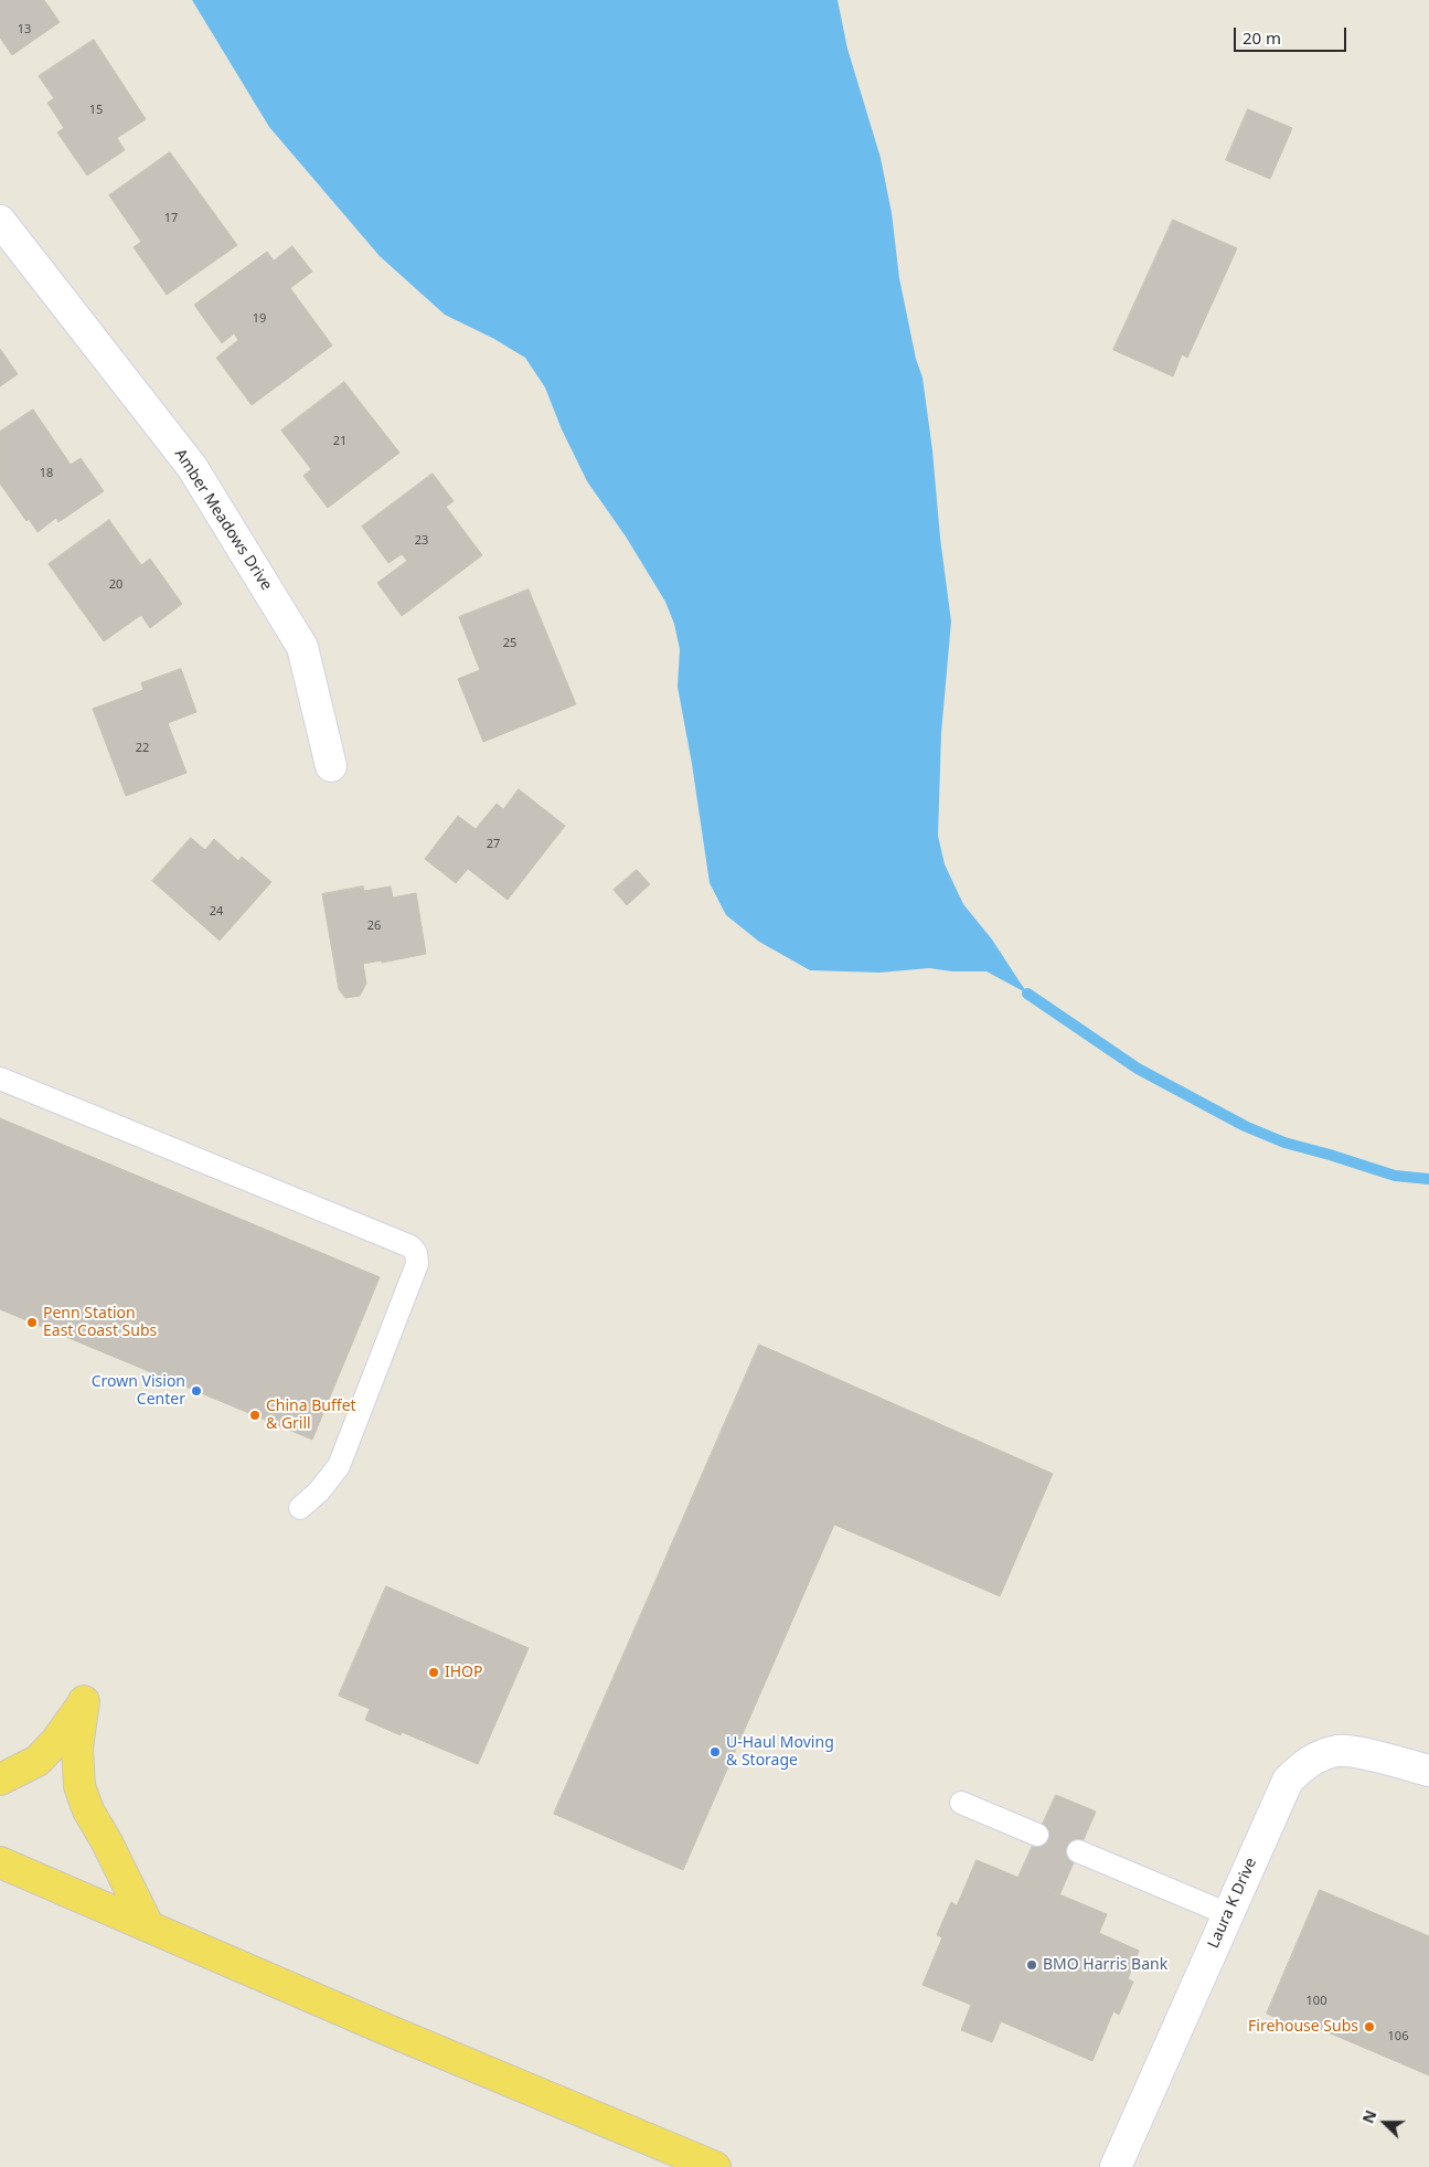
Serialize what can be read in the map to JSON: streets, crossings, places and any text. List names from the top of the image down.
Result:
{
  "streets": {
    "street": ["Amber Meadows Drive", "Laura K Drive"]
  },
  "places": [
    "Penn Station East Coast Subs",
    "Crown Vision Center",
    "China Buffet & Grill",
    "IHOP",
    "U-Haul Moving & Storage",
    "BMO Harris Bank",
    "Firehouse Subs"
  ],
  "house_numbers": [
    "13",
    "15",
    "17",
    "19",
    "21",
    "18",
    "23",
    "20",
    "25",
    "22",
    "27",
    "24",
    "26",
    "100",
    "106"
  ],
  "scale_bar": "20 m",
  "north": "left"
}
